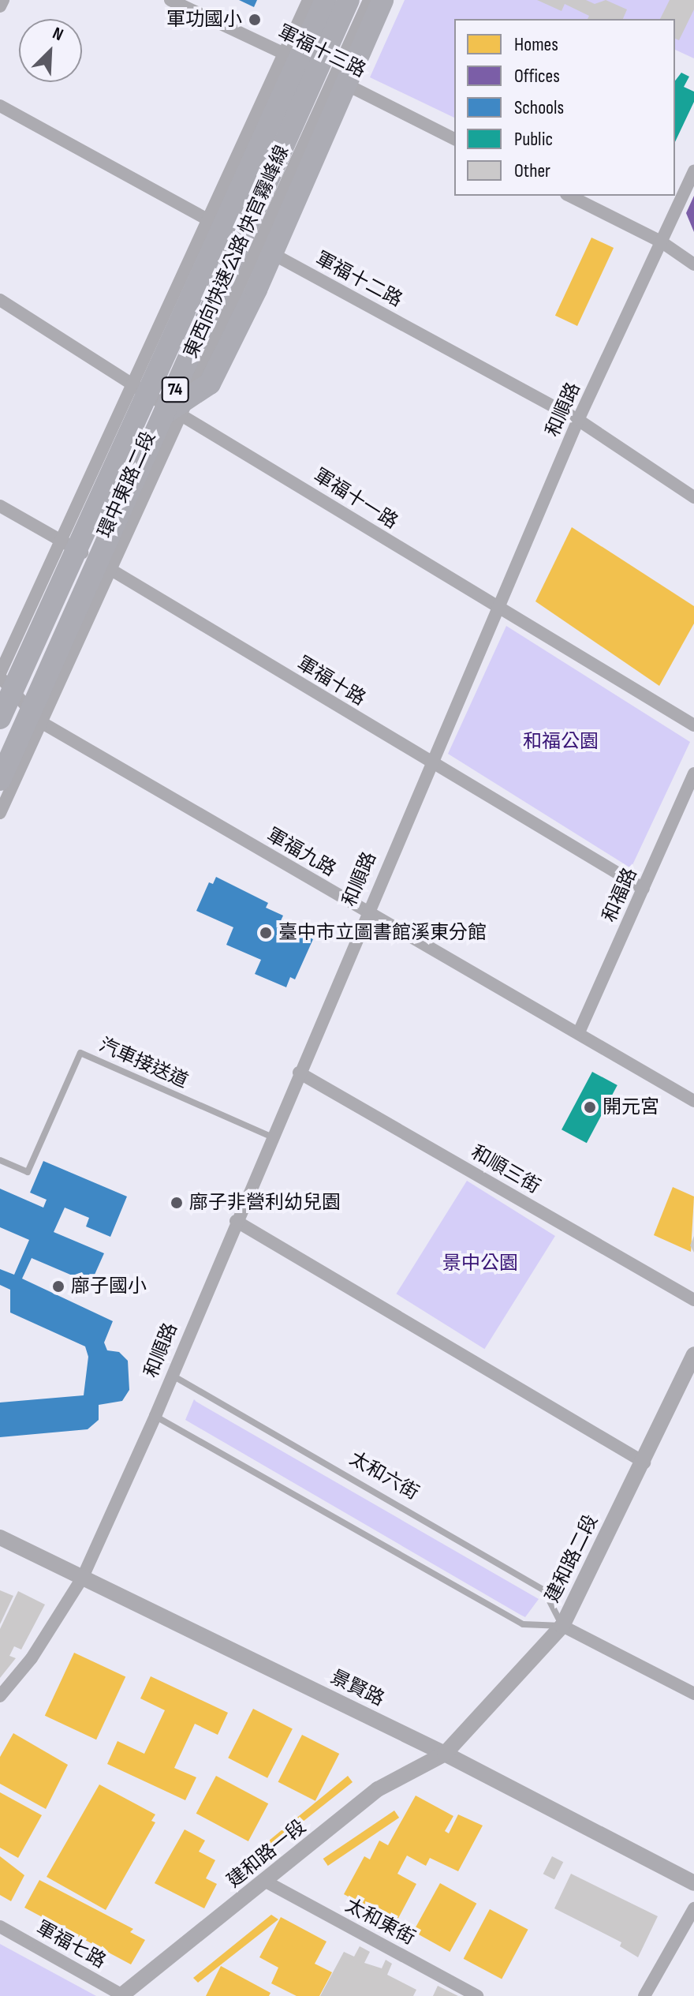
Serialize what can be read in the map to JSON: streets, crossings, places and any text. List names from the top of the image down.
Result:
{
  "streets": {
    "highway": ["東西向快速公路 快官霧峰線", "74"],
    "street": [
      "軍福十三路",
      "軍福十二路",
      "和順路",
      "環中東路二段",
      "軍福十一路",
      "軍福十路",
      "軍福九路",
      "和福路",
      "和順三街",
      "建和路二段",
      "景賢路",
      "建和路一段",
      "太和東街",
      "軍福七路"
    ],
    "lane": ["汽車接送道", "太和六街"]
  },
  "crossings": [
    ["軍福十三路", "環中東路二段"],
    ["東西向快速公路 快官霧峰線", "74"],
    ["東西向快速公路 快官霧峰線", "環中東路二段"],
    ["東西向快速公路 快官霧峰線", "軍福十一路"],
    ["軍福十二路", "和順路"],
    ["軍福十二路", "環中東路二段"],
    ["74", "環中東路二段"],
    ["74", "軍福十一路"],
    ["和順路", "軍福十一路"],
    ["和順路", "軍福十路"],
    ["和順路", "軍福九路"],
    ["和順路", "汽車接送道"],
    ["和順路", "和順三街"],
    ["和順路", "太和六街"],
    ["和順路", "景賢路"],
    ["環中東路二段", "軍福十一路"],
    ["環中東路二段", "軍福十路"],
    ["環中東路二段", "軍福九路"],
    ["軍福十路", "和福路"],
    ["軍福九路", "和福路"],
    ["太和六街", "建和路二段"],
    ["建和路二段", "景賢路"],
    ["建和路二段", "建和路一段"],
    ["景賢路", "建和路一段"],
    ["建和路一段", "太和東街"],
    ["建和路一段", "軍福七路"]
  ],
  "parks": ["和福公園", "景中公園"],
  "places": [
    "軍功國小",
    "臺中市立圖書館溪東分館",
    "開元宮",
    "廍子非營利幼兒園",
    "廍子國小"
  ],
  "legend": [
    "Homes",
    "Offices",
    "Schools",
    "Public",
    "Other"
  ],
  "north": "top right"
}
